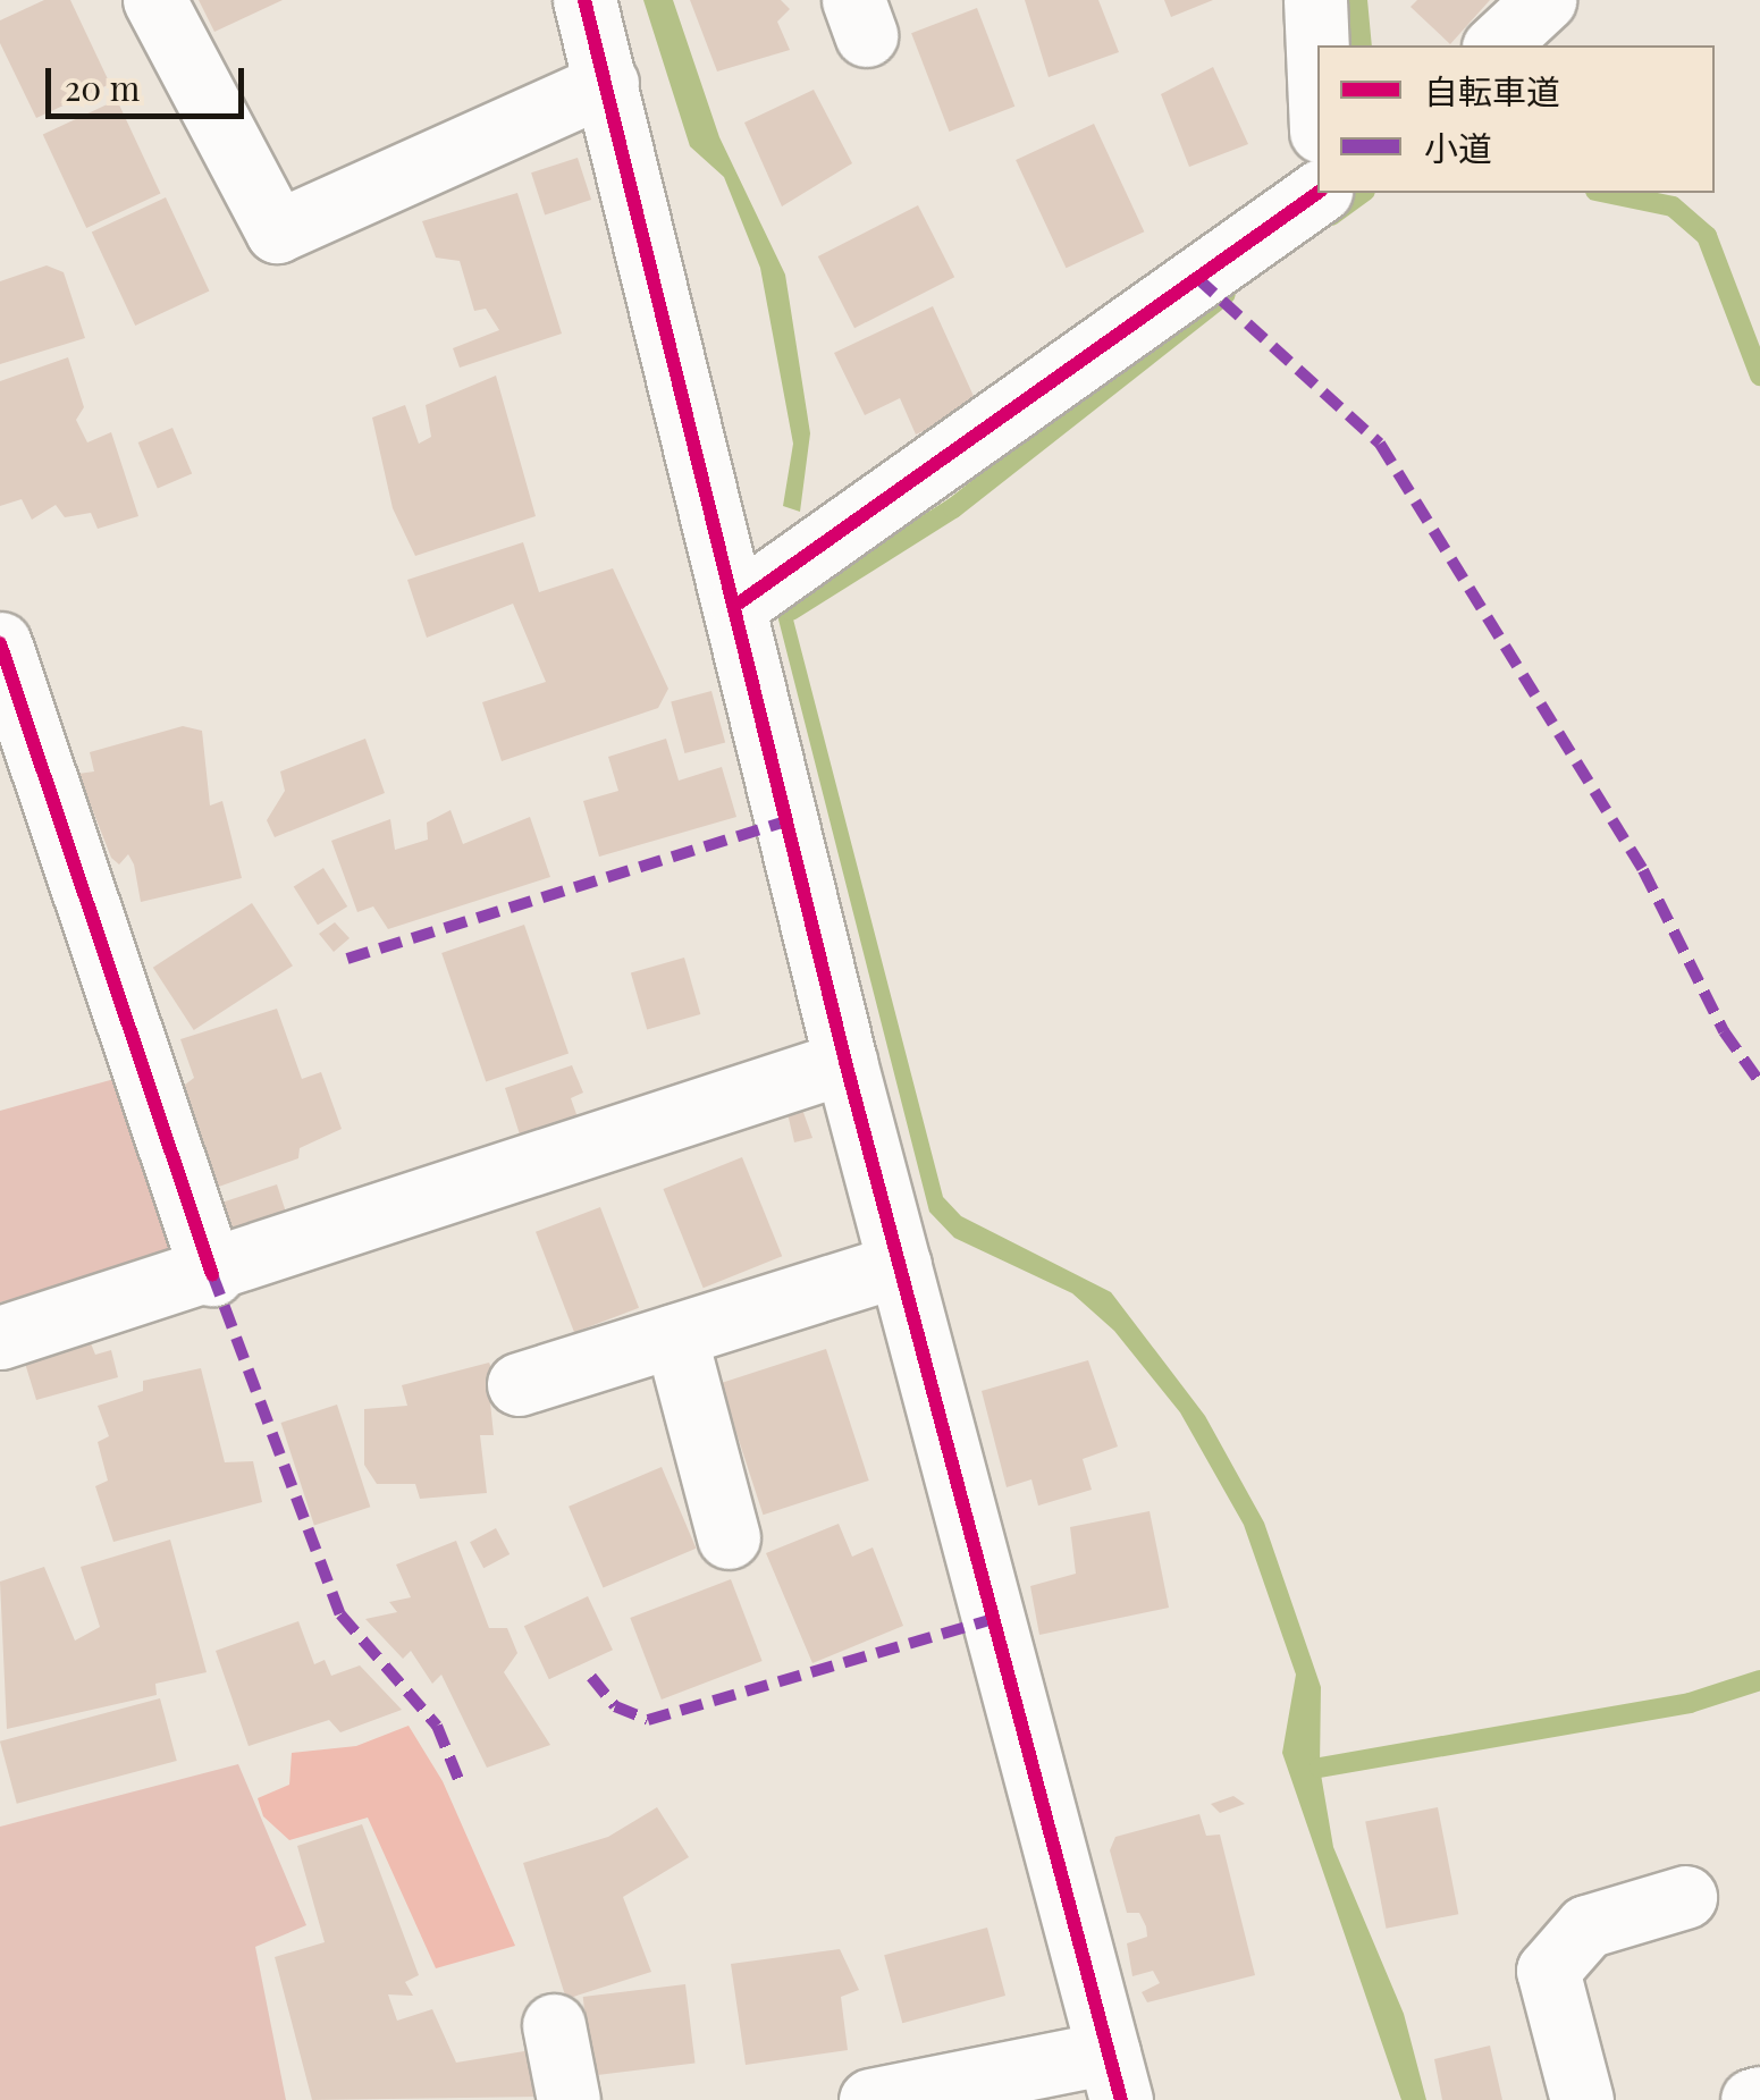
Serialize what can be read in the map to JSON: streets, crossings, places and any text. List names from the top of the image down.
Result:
{
  "legend": ["自転車道", "小道"],
  "scale_bar": "20 m"
}
